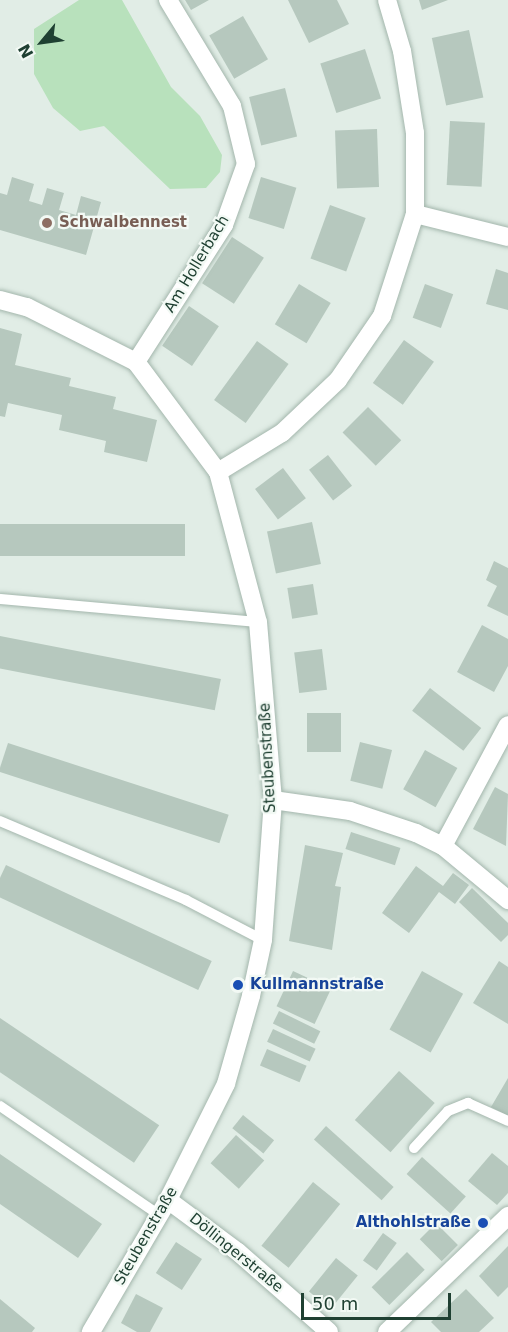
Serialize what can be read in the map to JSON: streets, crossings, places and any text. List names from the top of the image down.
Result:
{
  "streets": {
    "street": ["Am Hollerbach", "Steubenstraße", "Döllingerstraße"]
  },
  "crossings": [
    ["Am Hollerbach", "Steubenstraße"],
    ["Steubenstraße", "Döllingerstraße"]
  ],
  "places": ["Schwalbennest", "Kullmannstraße", "Althohlstraße"],
  "scale_bar": "50 m",
  "north": "bottom left"
}
